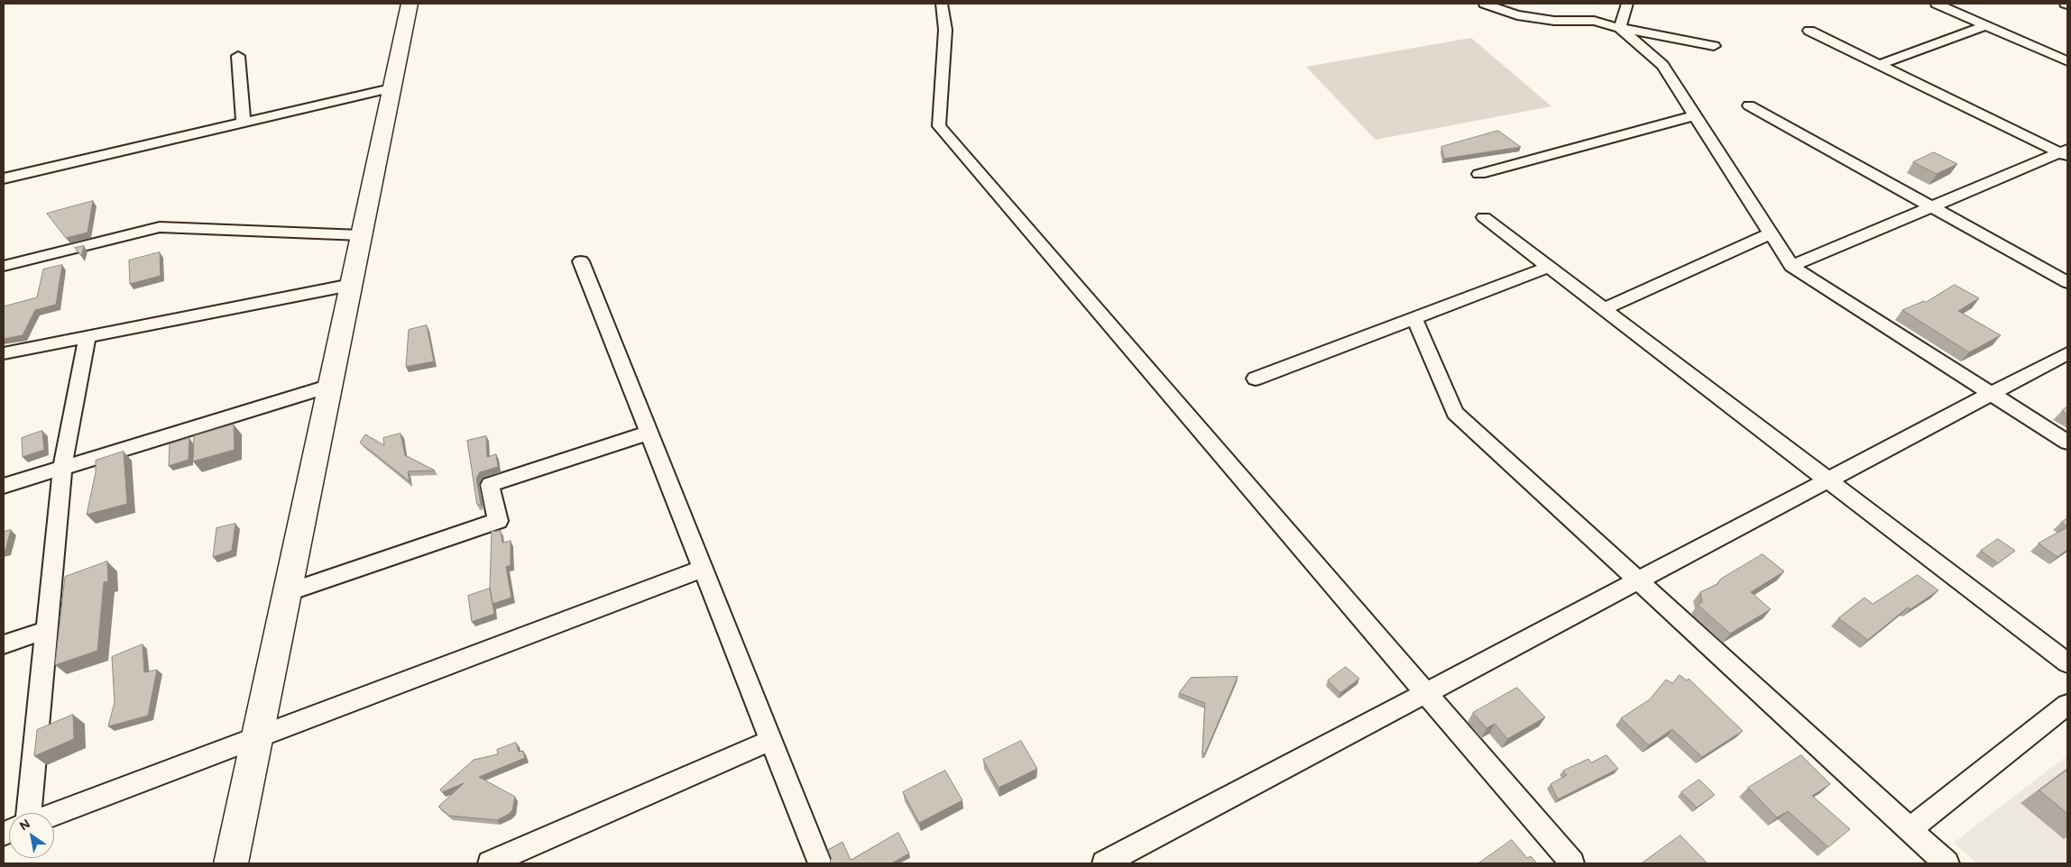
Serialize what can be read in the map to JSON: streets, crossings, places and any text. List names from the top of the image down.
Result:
{
  "north": "top left"
}
